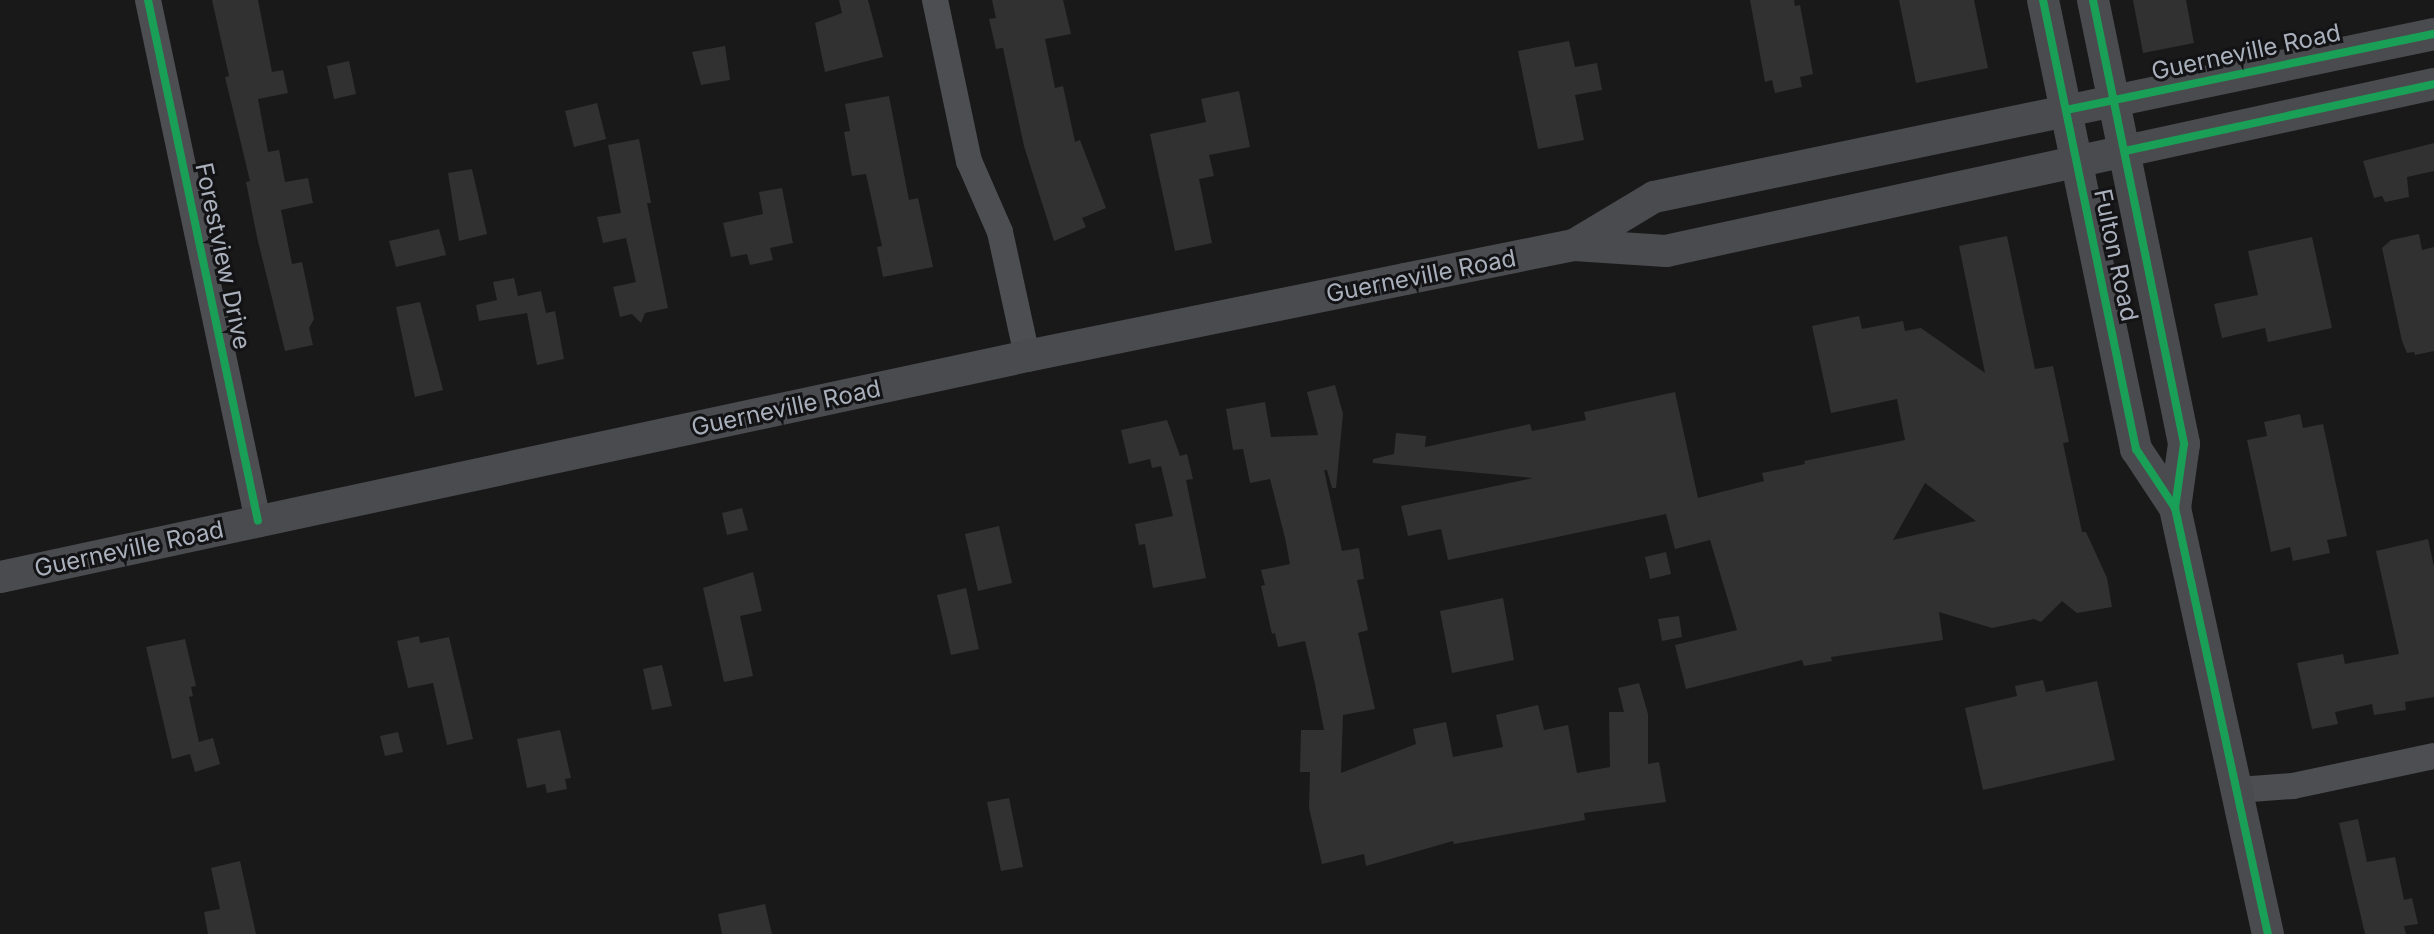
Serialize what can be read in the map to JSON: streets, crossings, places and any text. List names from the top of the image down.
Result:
{
  "streets": {
    "main road": ["Guerneville Road", "Fulton Road"],
    "street": ["Forestview Drive"]
  },
  "crossings": [
    ["Guerneville Road", "Fulton Road"],
    ["Guerneville Road", "Forestview Drive"]
  ]
}
